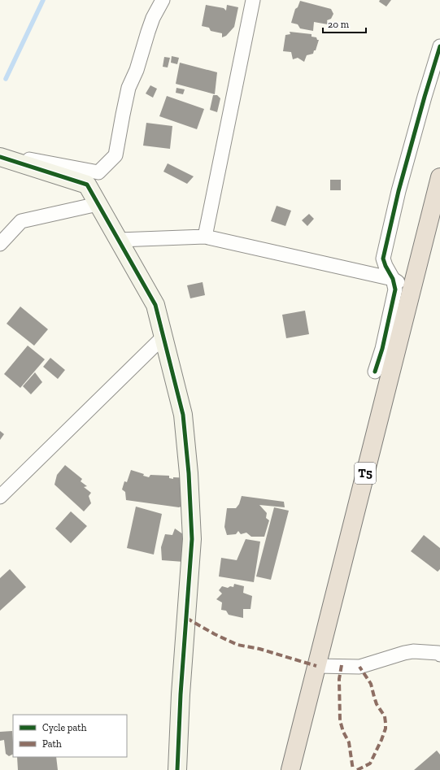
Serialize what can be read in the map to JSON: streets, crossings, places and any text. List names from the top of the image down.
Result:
{
  "streets": {
    "highway": ["T5"]
  },
  "legend": ["Cycle path", "Path"],
  "scale_bar": "20 m"
}
